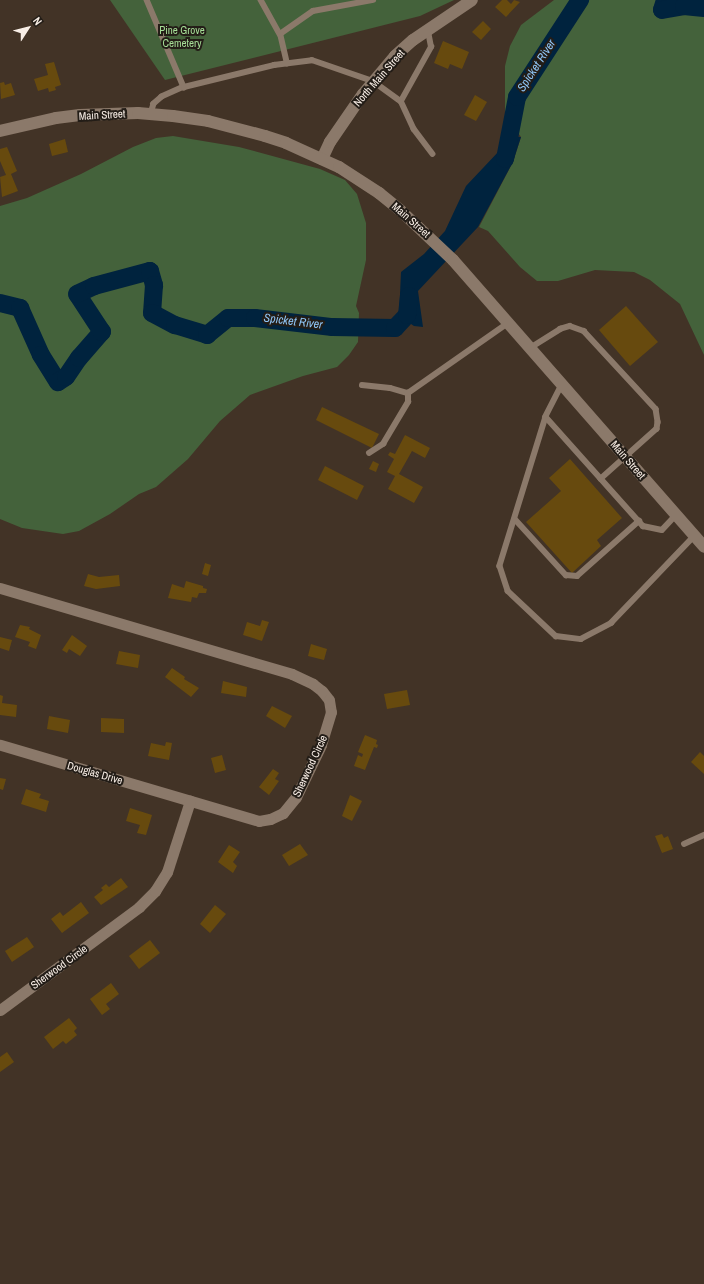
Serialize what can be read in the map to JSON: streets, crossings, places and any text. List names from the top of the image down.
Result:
{
  "streets": {
    "main road": ["North Main Street", "Main Street"],
    "street": ["Sherwood Circle", "Douglas Drive"]
  },
  "crossings": [
    ["North Main Street", "Main Street"],
    ["Sherwood Circle", "Douglas Drive"]
  ],
  "water": ["Spicket River"],
  "parks": ["Pine Grove Cemetery"],
  "north": "top right"
}
